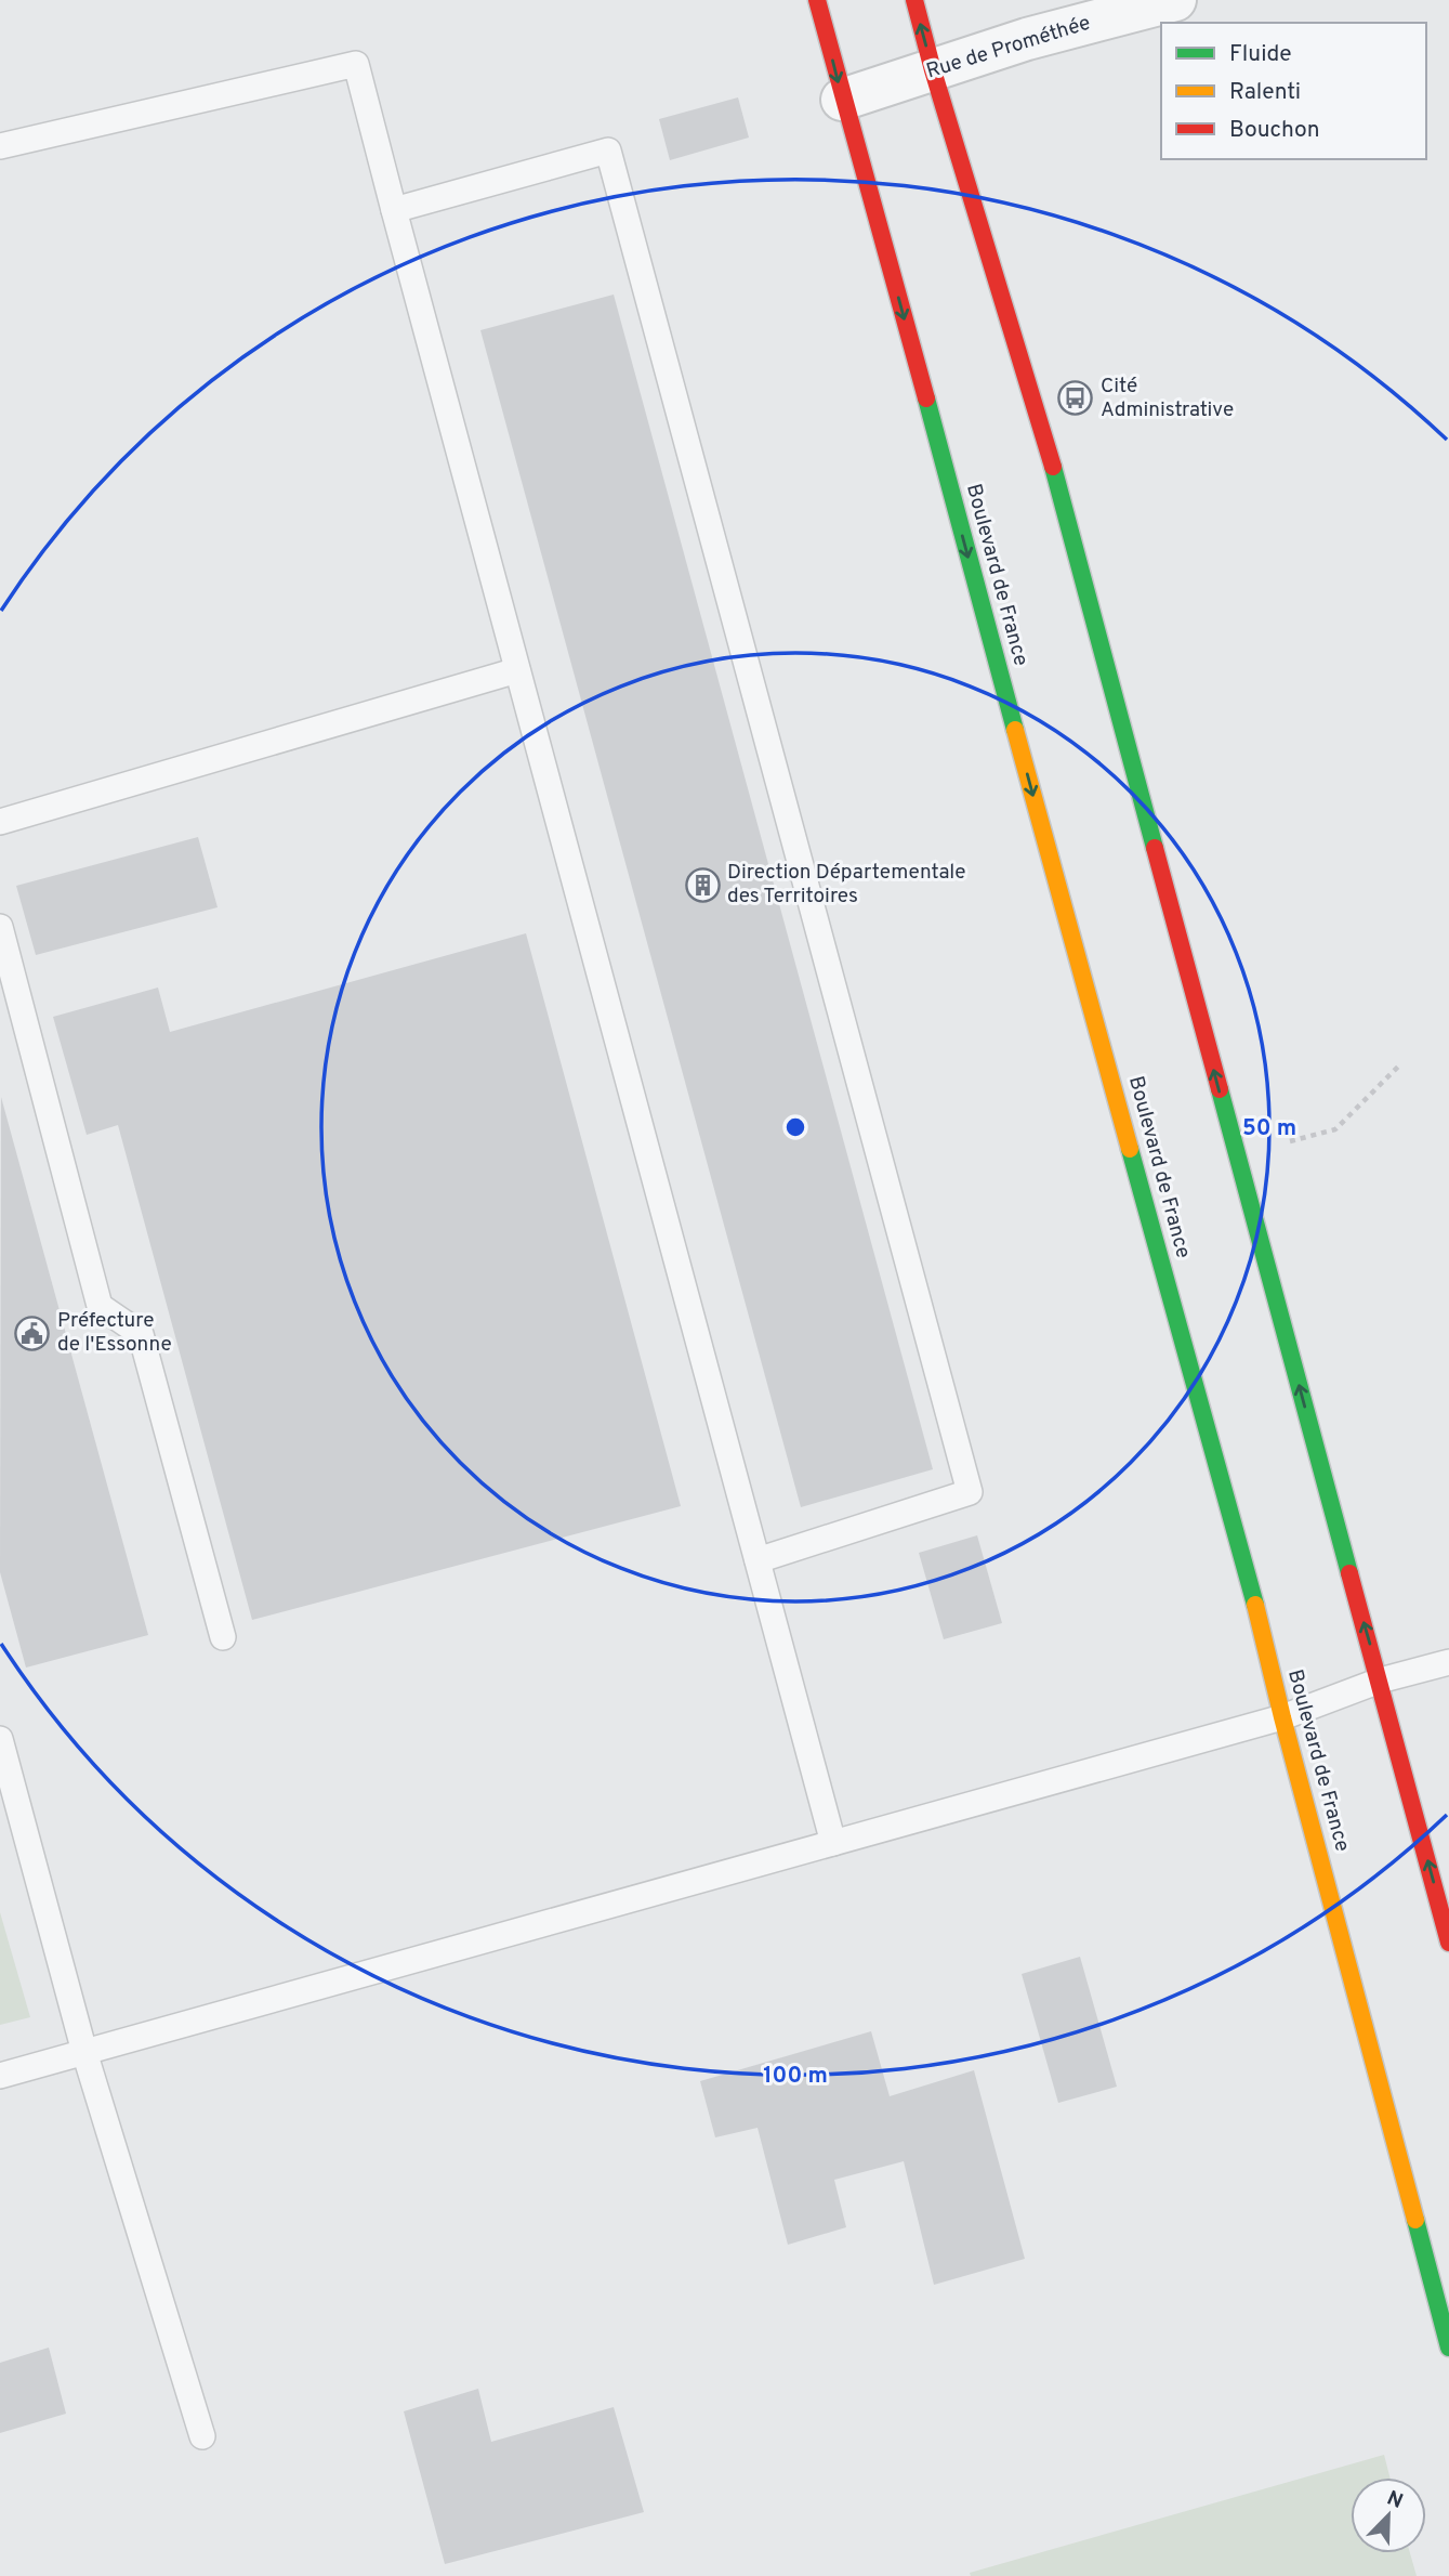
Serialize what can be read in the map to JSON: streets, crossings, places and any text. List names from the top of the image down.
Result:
{
  "streets": {
    "main road": ["Boulevard de France"],
    "street": ["Rue de Prométhée"]
  },
  "crossings": [
    ["Rue de Prométhée", "Boulevard de France"]
  ],
  "places": {
    "bus stop": ["Cité Administrative"],
    "building": ["Direction Départementale des Territoires"],
    "public building": ["Préfecture de l'Essonne"]
  },
  "legend": ["Fluide", "Ralenti", "Bouchon"],
  "north": "top right",
  "rings": ["50 m", "100 m"]
}
